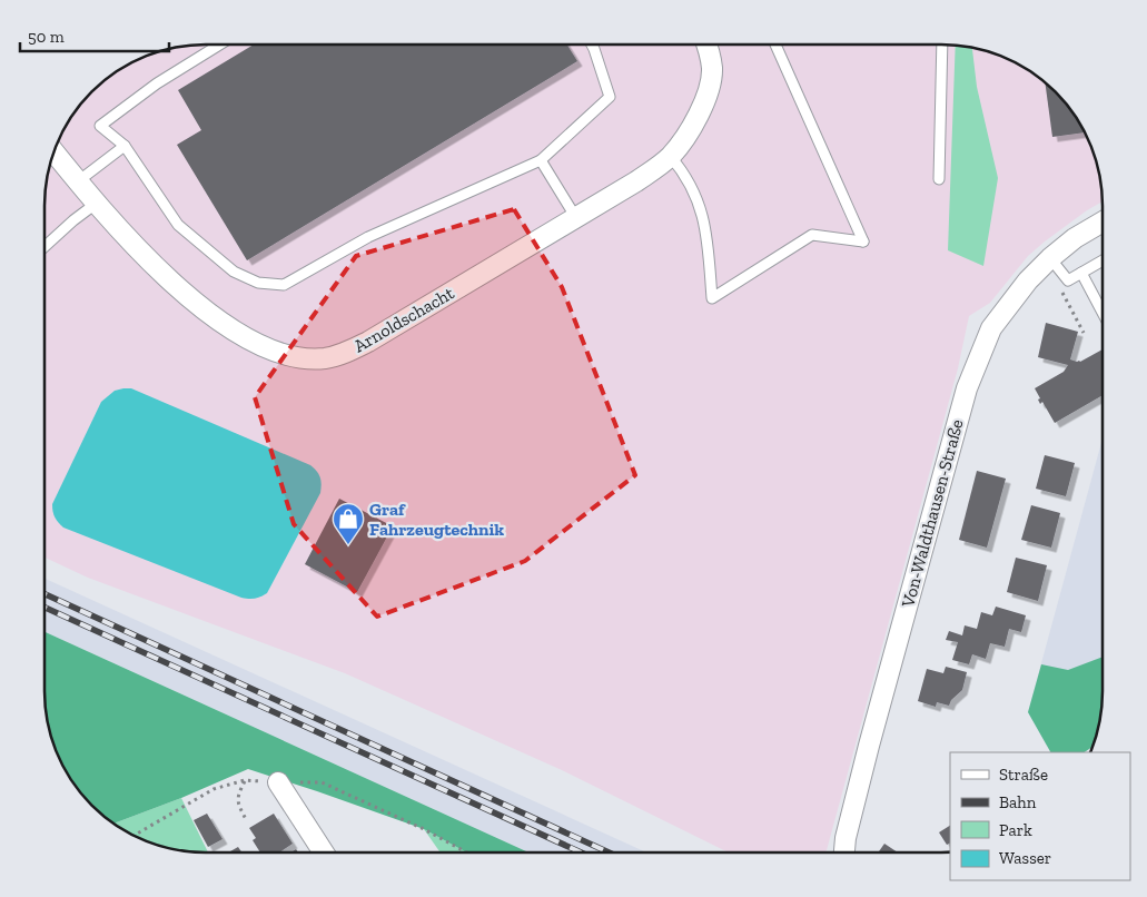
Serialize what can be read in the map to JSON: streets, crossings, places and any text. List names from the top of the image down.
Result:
{
  "streets": {
    "street": ["Arnoldschacht", "Von-Waldthausen-Straße"]
  },
  "places": {
    "shop": ["Graf Fahrzeugtechnik"]
  },
  "legend": [
    "Straße",
    "Bahn",
    "Park",
    "Wasser"
  ],
  "scale_bar": "50 m"
}
